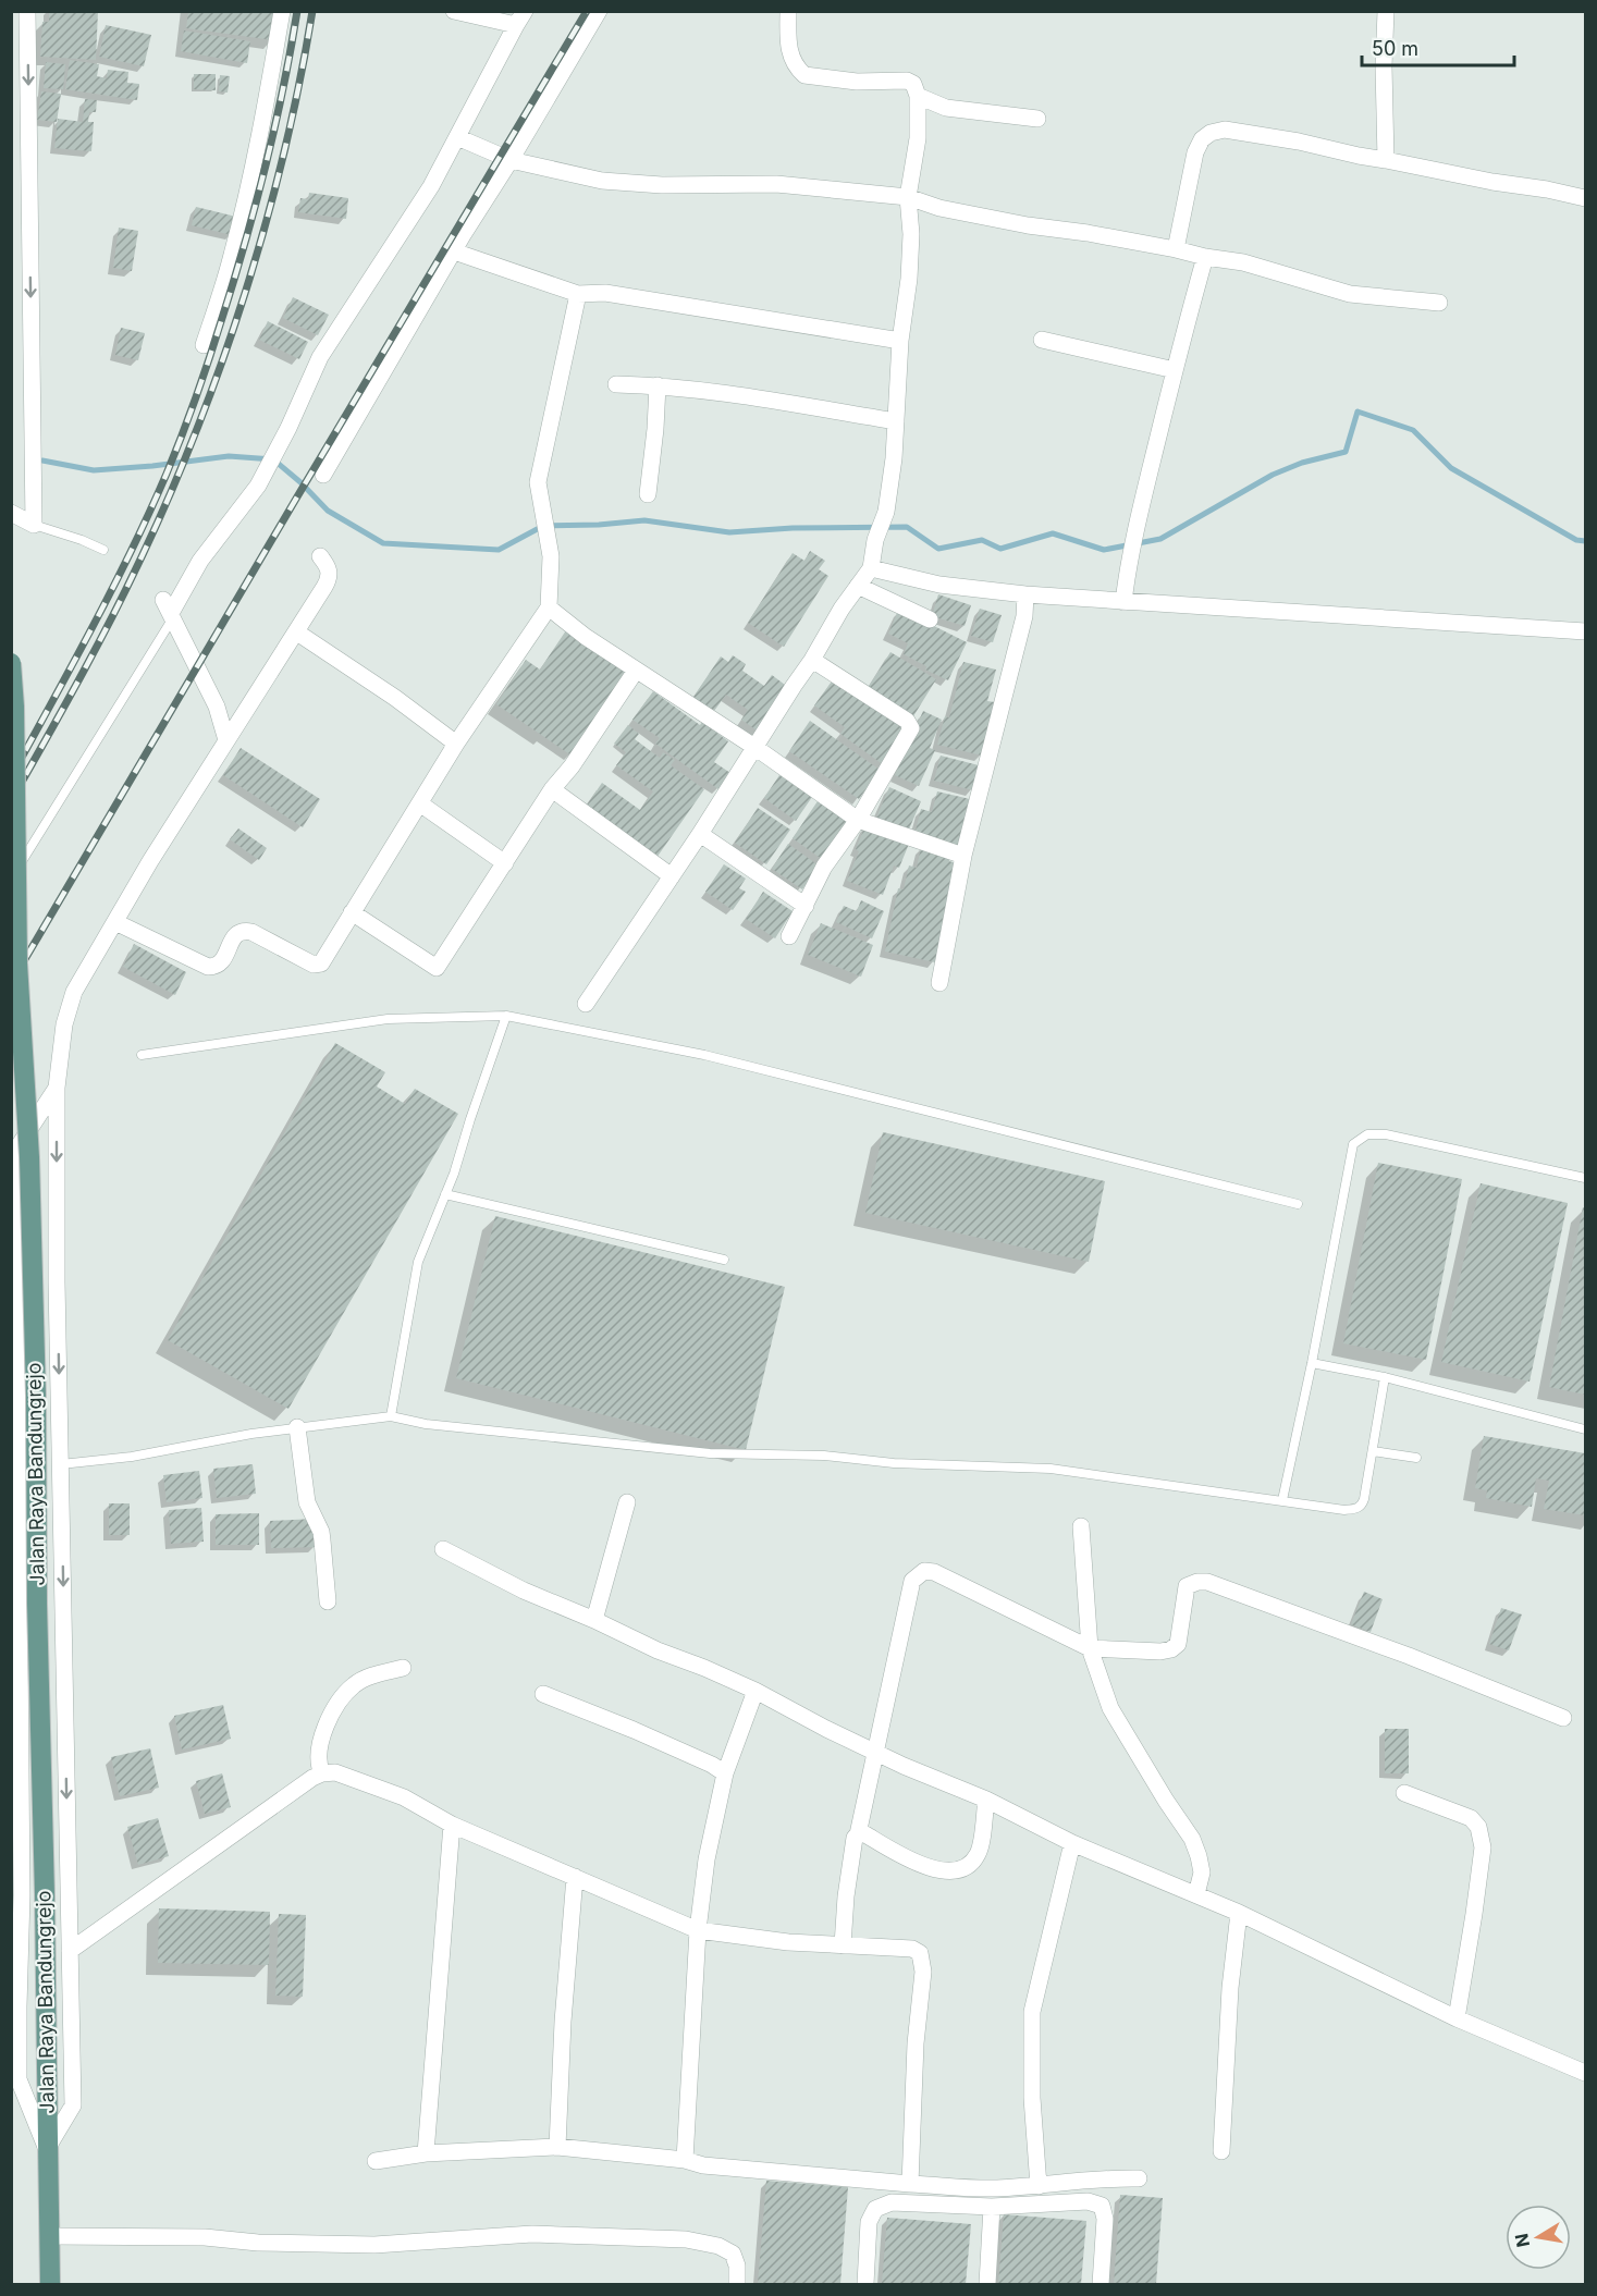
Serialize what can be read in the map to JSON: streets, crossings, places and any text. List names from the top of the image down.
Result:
{
  "streets": {
    "main road": ["Jalan Raya Bandungrejo"]
  },
  "scale_bar": "50 m",
  "north": "left"
}
